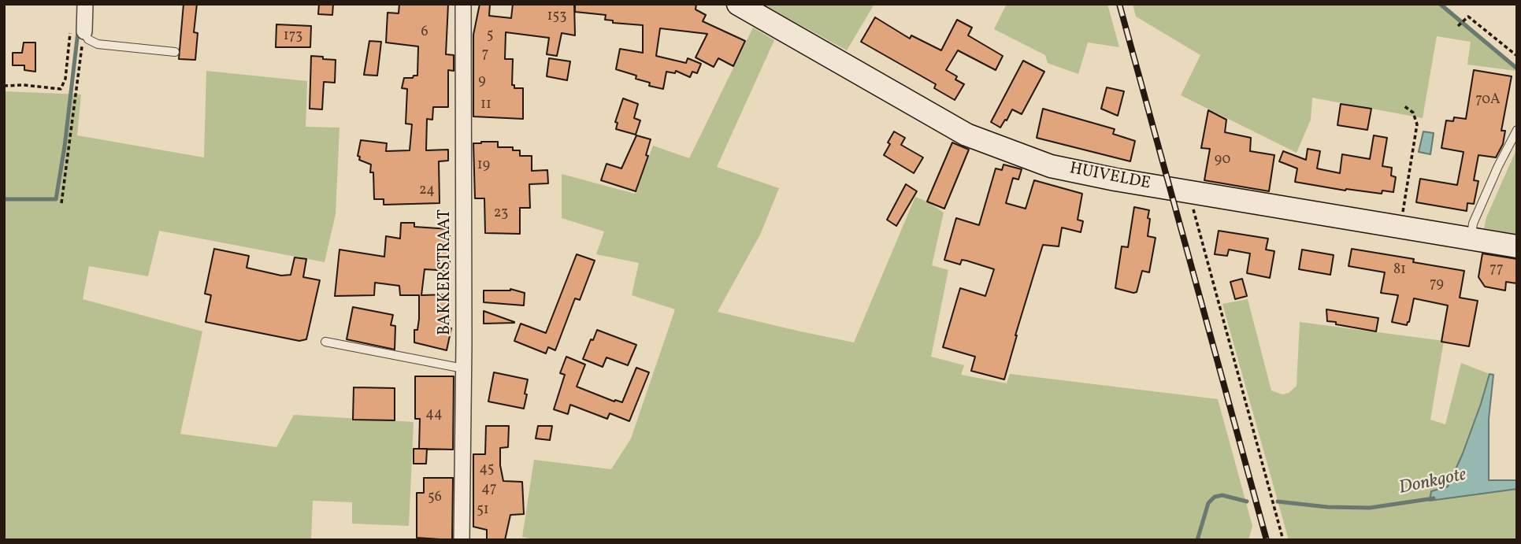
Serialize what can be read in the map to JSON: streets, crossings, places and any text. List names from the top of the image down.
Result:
{
  "streets": {
    "street": ["HUIVELDE", "BAKKERSTRAAT"]
  },
  "water": ["Donkgote"],
  "house_numbers": [
    "153",
    "6",
    "5",
    "173",
    "7",
    "9",
    "70A",
    "11",
    "90",
    "19",
    "24",
    "23",
    "77",
    "81",
    "79",
    "44",
    "45",
    "47",
    "56",
    "51"
  ]
}
